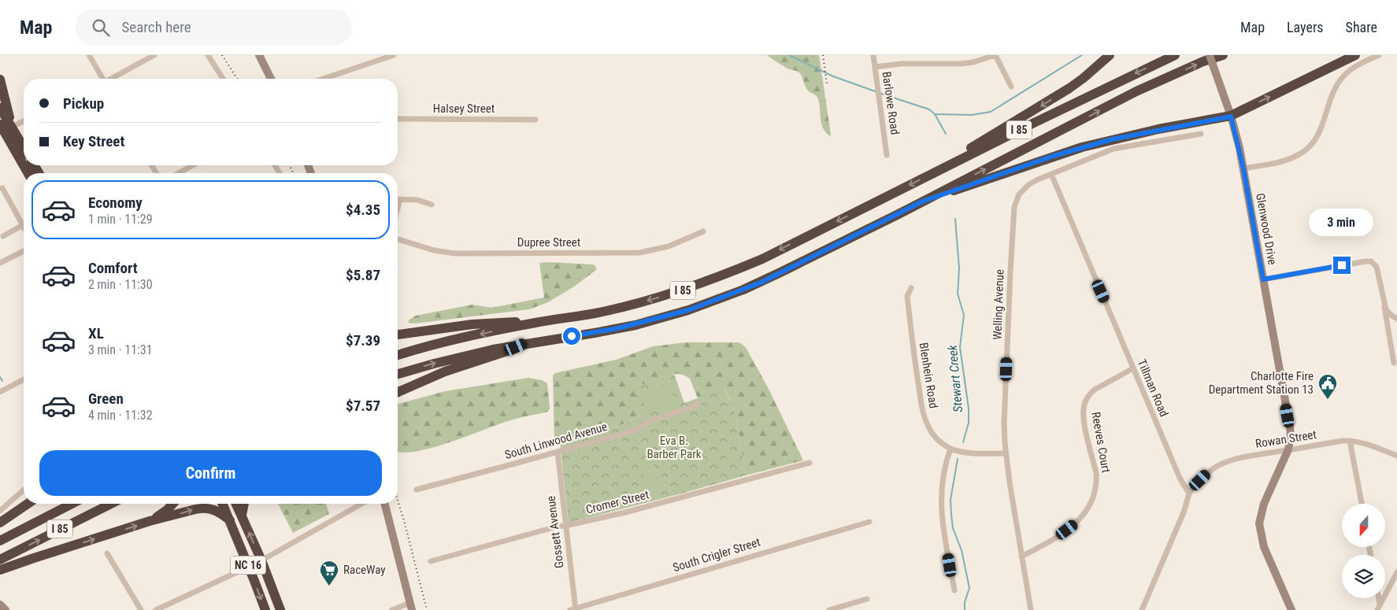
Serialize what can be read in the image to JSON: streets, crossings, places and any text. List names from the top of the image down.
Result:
{
  "streets": {
    "highway": ["I 85", "NC 16"],
    "street": [
      "Barlowe Road",
      "Halsey Street",
      "Glenwood Drive",
      "Dupree Street",
      "Welling Avenue",
      "Blenhein Road",
      "Tillman Road",
      "Rowan Street",
      "South Linwood Avenue",
      "Reeves Court",
      "Cromer Street",
      "Gossett Avenue",
      "South Crigler Street"
    ]
  },
  "crossings": [
    ["Glenwood Drive", "Rowan Street"],
    ["Welling Avenue", "Blenhein Road"],
    ["Welling Avenue", "Tillman Road"],
    ["Welling Avenue", "Reeves Court"],
    ["Tillman Road", "Rowan Street"],
    ["Tillman Road", "Reeves Court"],
    ["South Linwood Avenue", "Gossett Avenue"],
    ["Cromer Street", "Gossett Avenue"],
    ["Gossett Avenue", "South Crigler Street"]
  ],
  "water": ["Stewart Creek"],
  "parks": ["Eva B. Barber Park"],
  "places": {
    "public building": ["Charlotte Fire Department Station 13"],
    "supermarket": ["RaceWay"]
  },
  "north": "bottom",
  "page": {
    "header": "Map",
    "search": "Search here",
    "nav": ["Map", "Layers", "Share"],
    "banner": ["Pickup", "Key Street"],
    "list": [
      {
        "name": "Economy",
        "note": "1 min · 11:29",
        "value": "$4.35"
      },
      {
        "name": "Comfort",
        "note": "2 min · 11:30",
        "value": "$5.87"
      },
      {
        "name": "XL",
        "note": "3 min · 11:31",
        "value": "$7.39"
      },
      {
        "name": "Green",
        "note": "4 min · 11:32",
        "value": "$7.57"
      }
    ],
    "bubble": "3 min",
    "buttons": "Confirm"
  }
}
